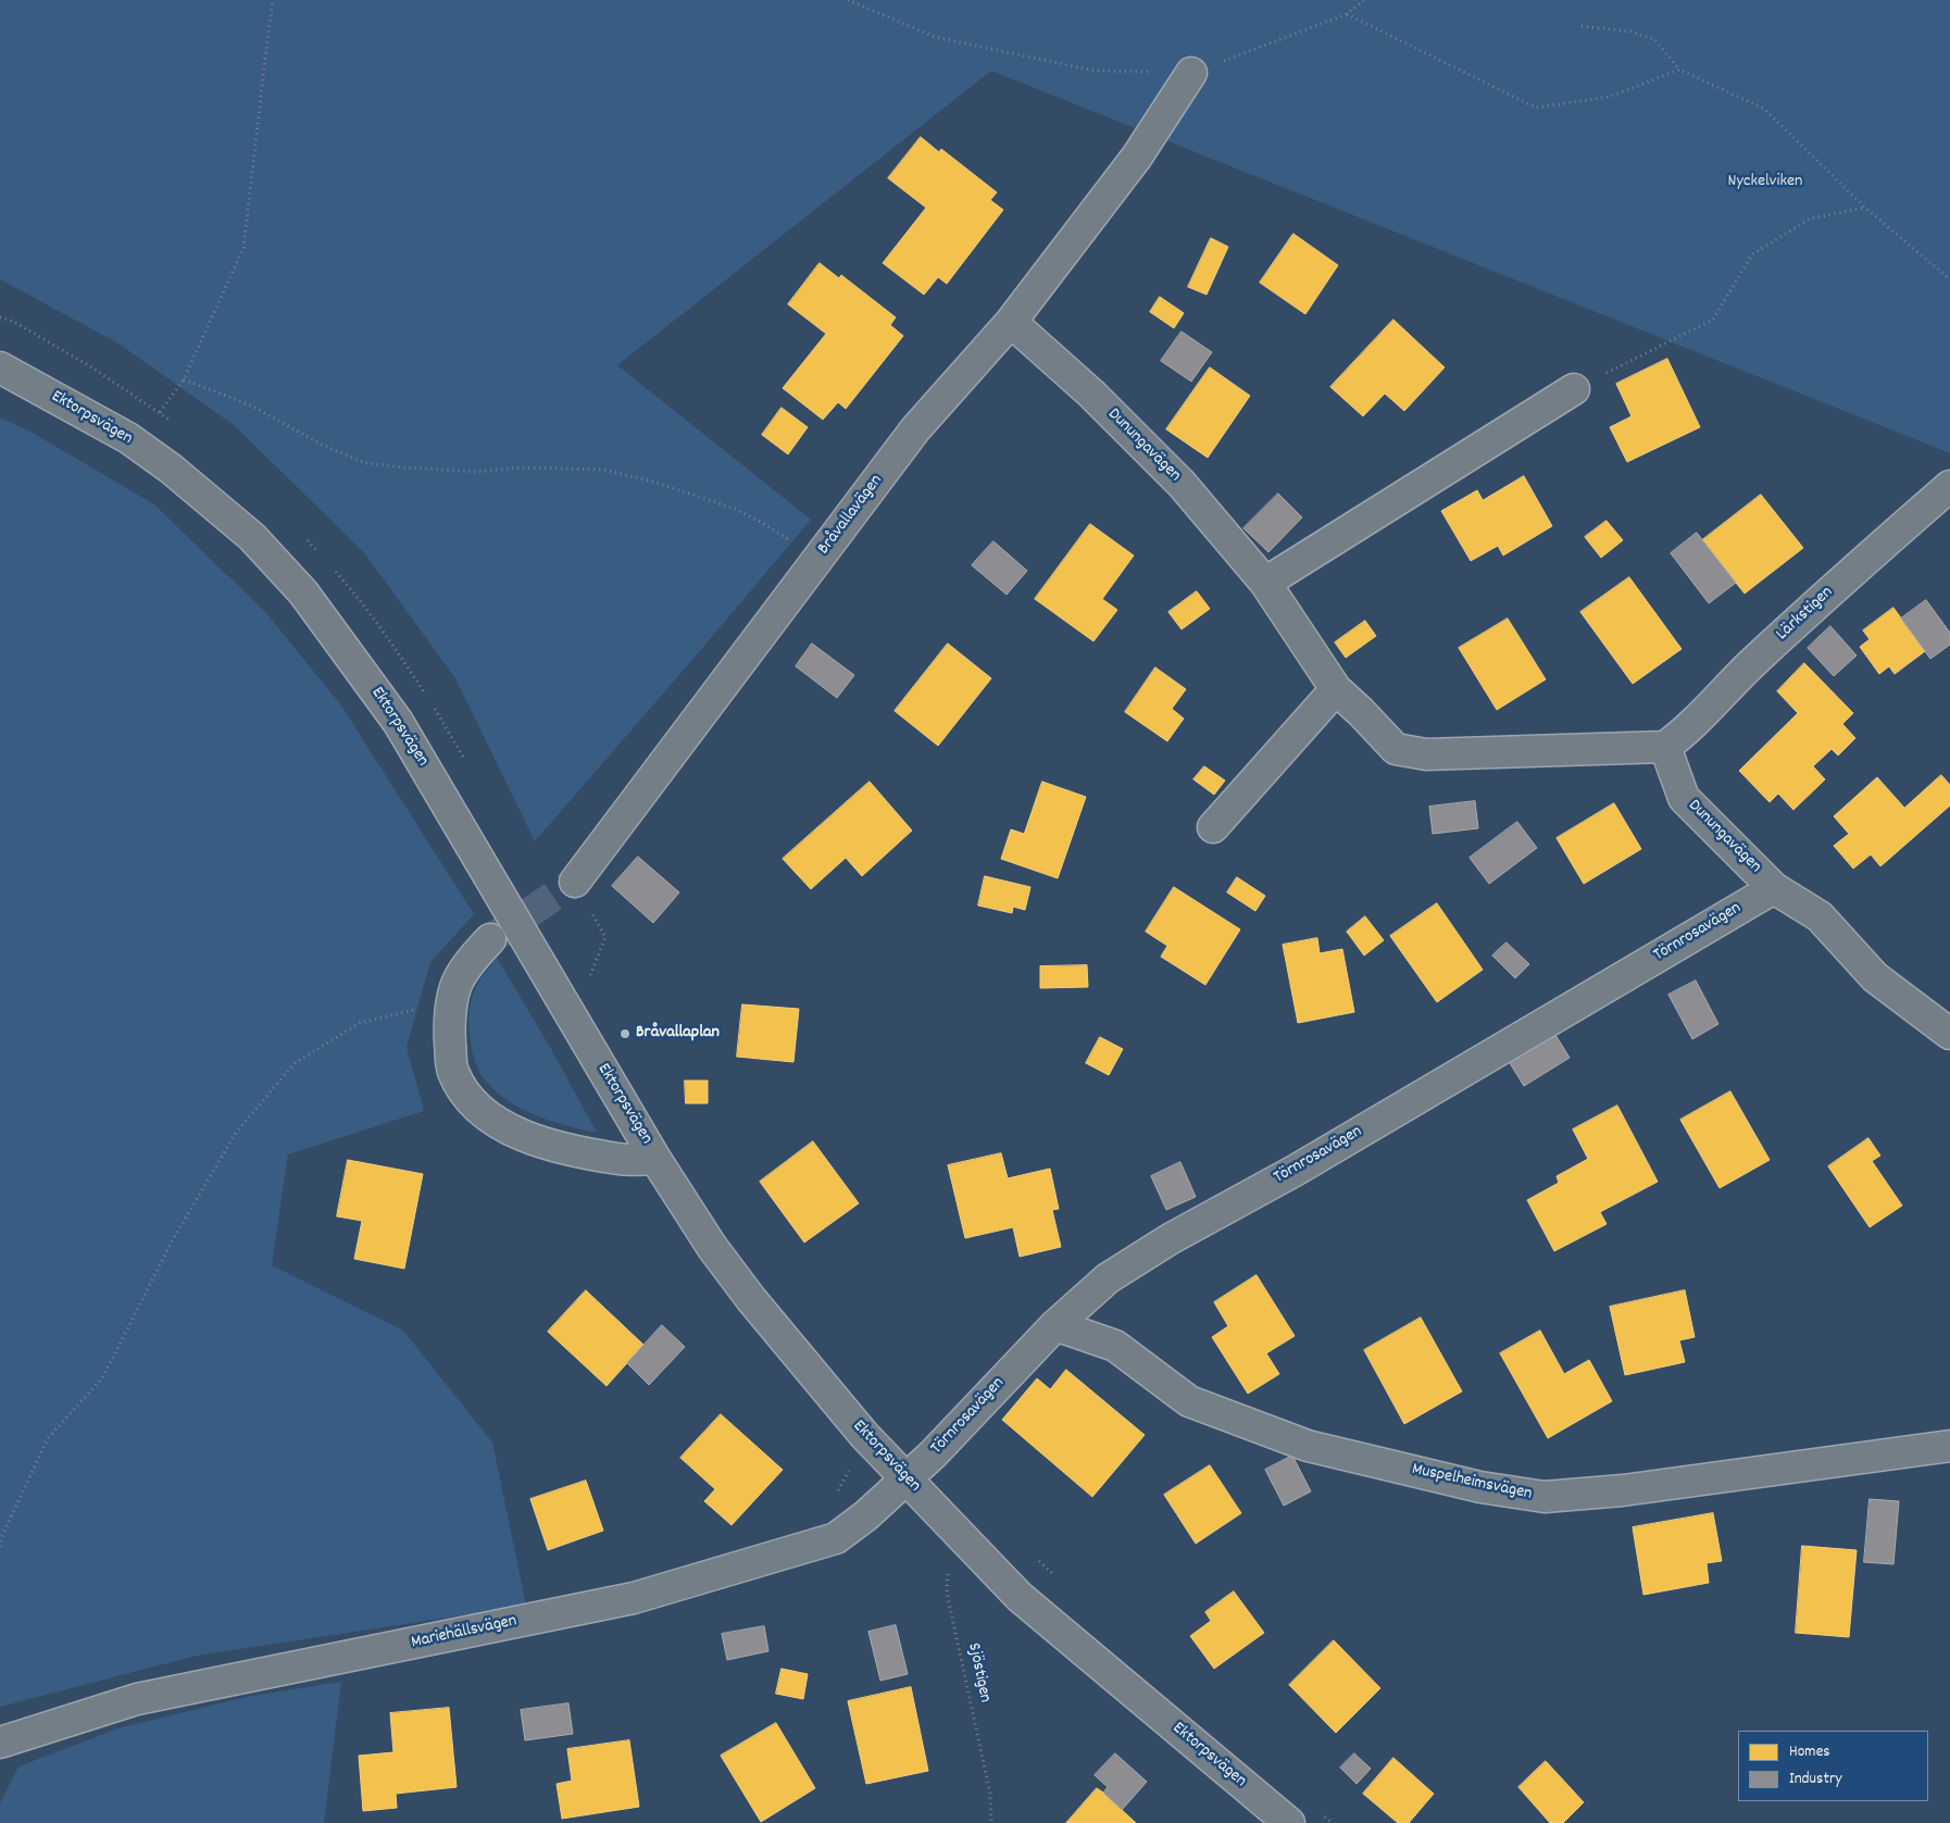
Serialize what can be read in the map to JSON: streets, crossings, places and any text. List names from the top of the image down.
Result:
{
  "streets": {
    "street": [
      "Ektorpsvägen",
      "Dunungavägen",
      "Bråvallavägen",
      "Lärkstigen",
      "Törnrosavägen",
      "Muspelheimsvägen",
      "Mariehällsvägen"
    ],
    "path": ["Sjöstigen"]
  },
  "crossings": [
    ["Ektorpsvägen", "Törnrosavägen"],
    ["Ektorpsvägen", "Mariehällsvägen"],
    ["Ektorpsvägen", "Sjöstigen"],
    ["Dunungavägen", "Bråvallavägen"],
    ["Dunungavägen", "Lärkstigen"],
    ["Dunungavägen", "Törnrosavägen"],
    ["Törnrosavägen", "Muspelheimsvägen"],
    ["Törnrosavägen", "Mariehällsvägen"]
  ],
  "parks": ["Nyckelviken"],
  "places": ["Bråvallaplan"],
  "legend": ["Homes", "Industry"]
}
